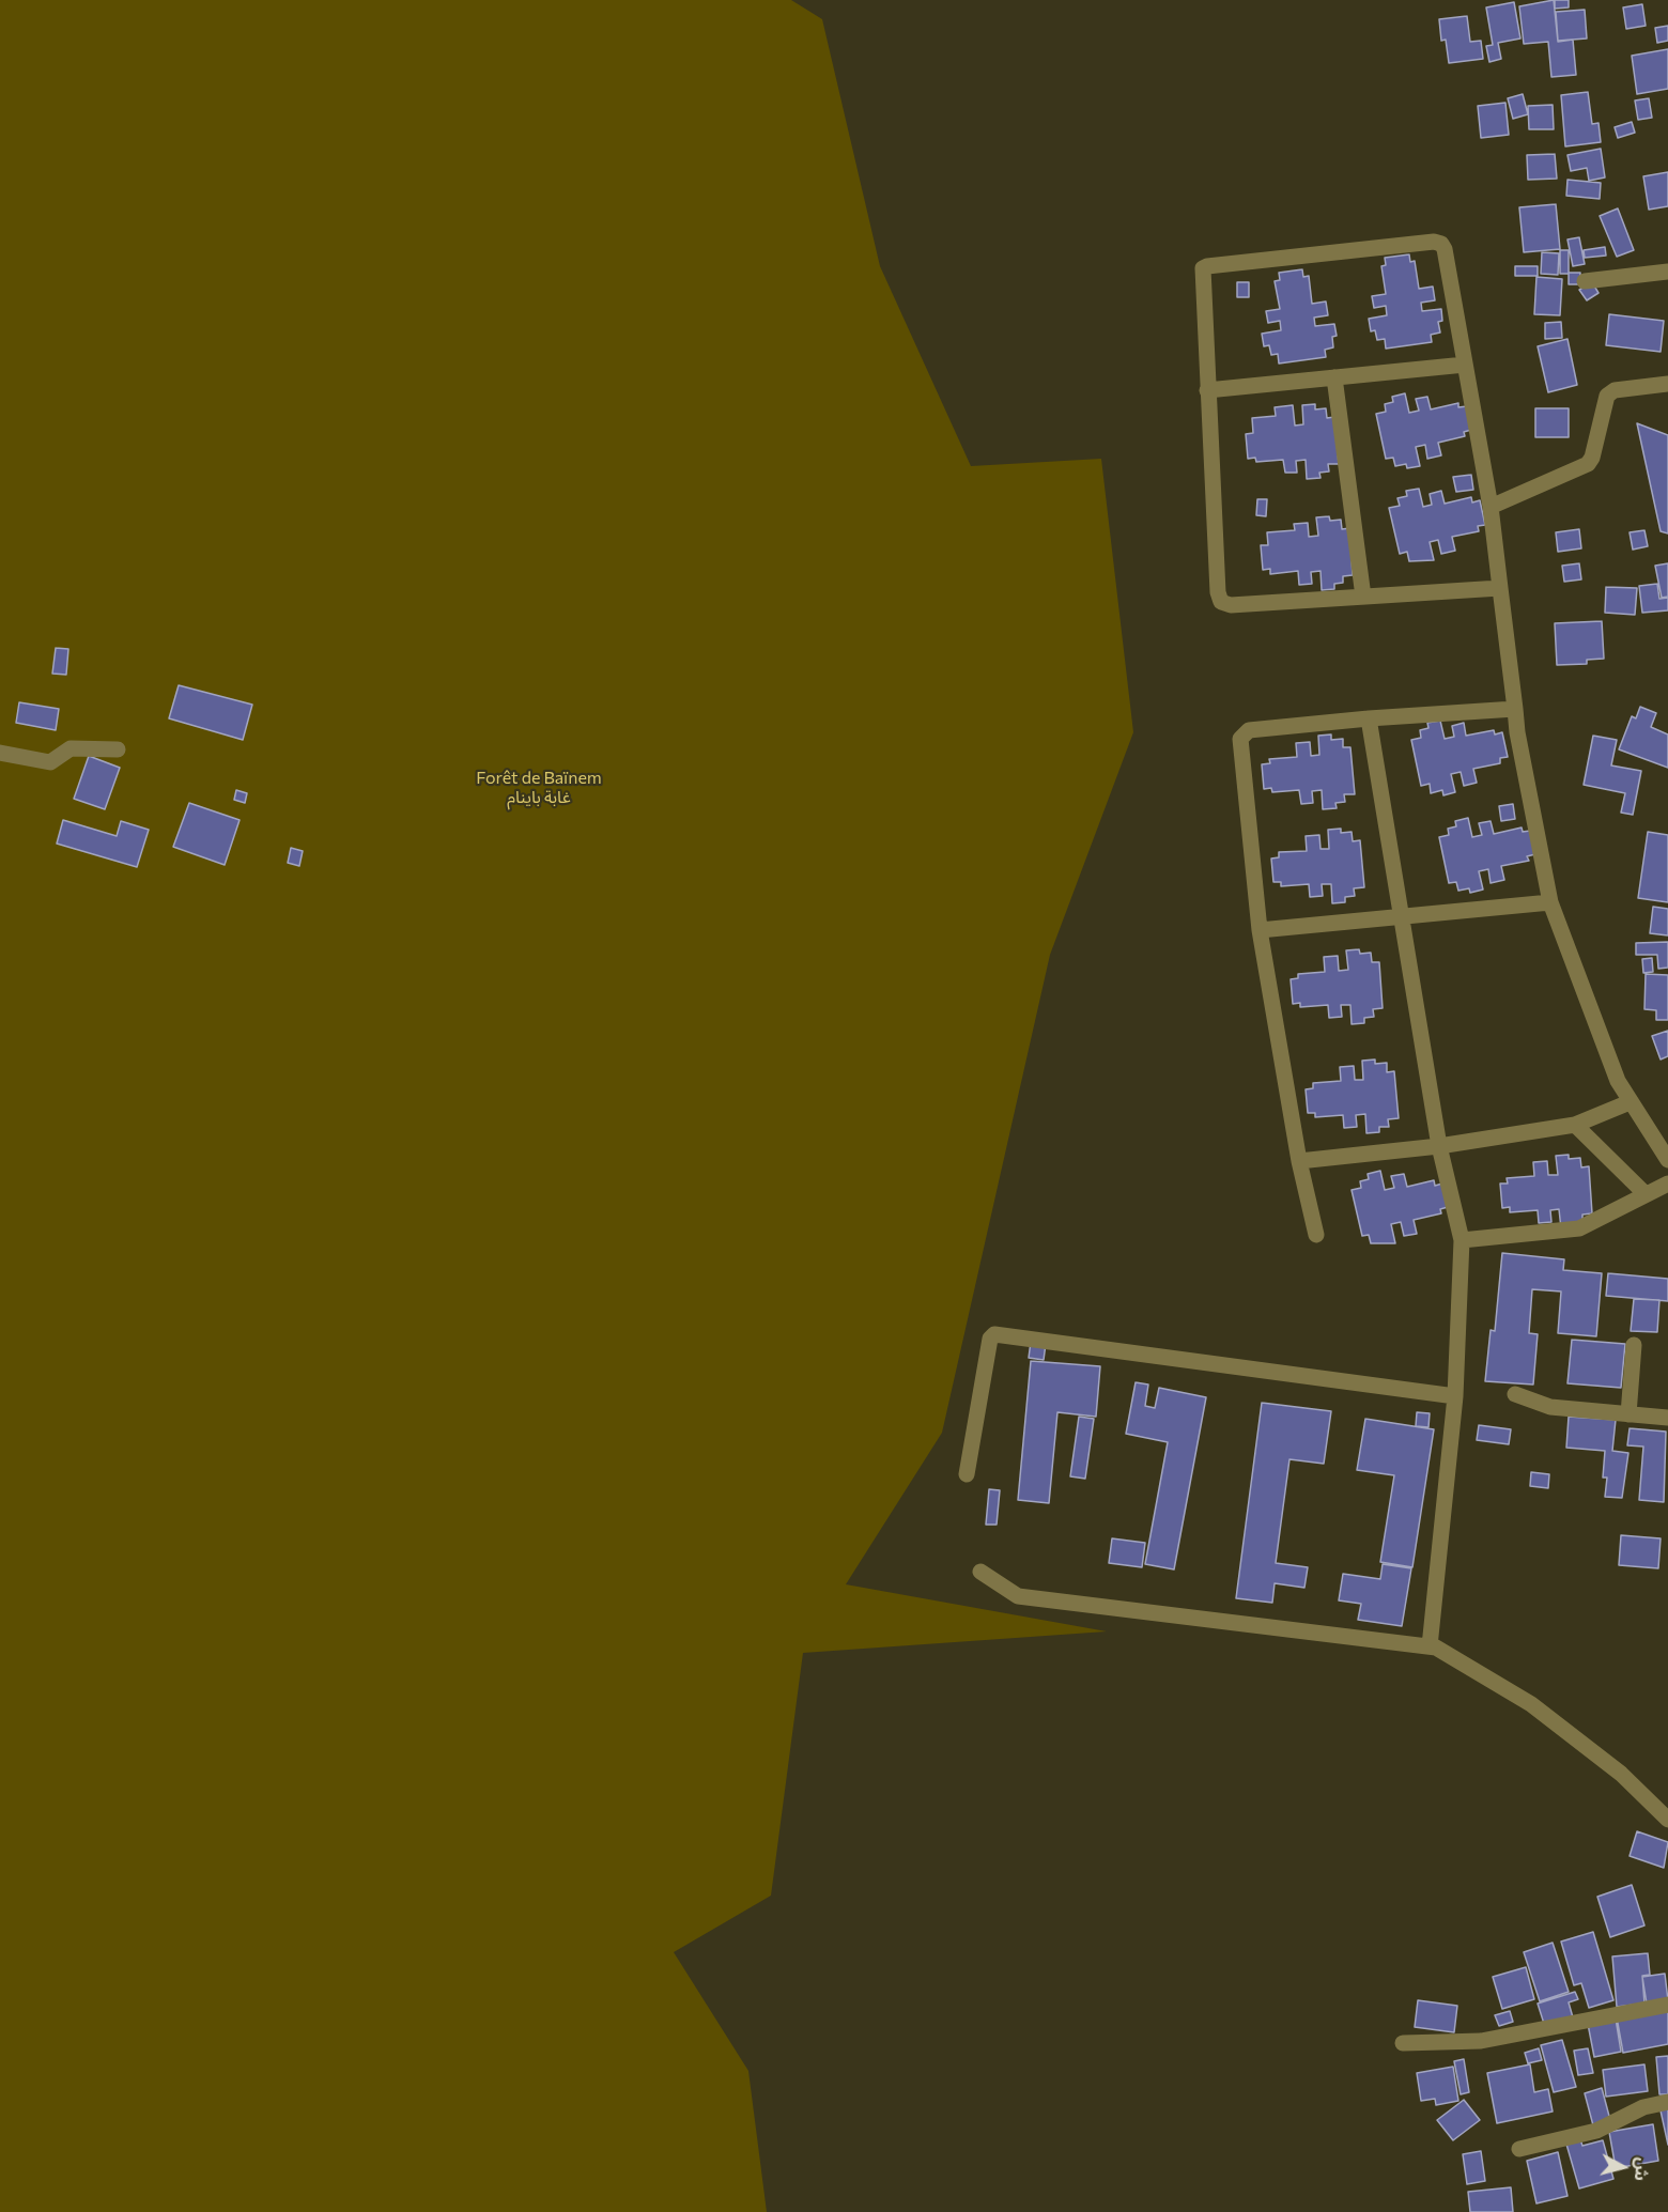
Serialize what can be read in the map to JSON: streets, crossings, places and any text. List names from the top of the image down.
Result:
{
  "parks": ["Forêt de Baïnem غابة باينام"],
  "north": "right"
}
